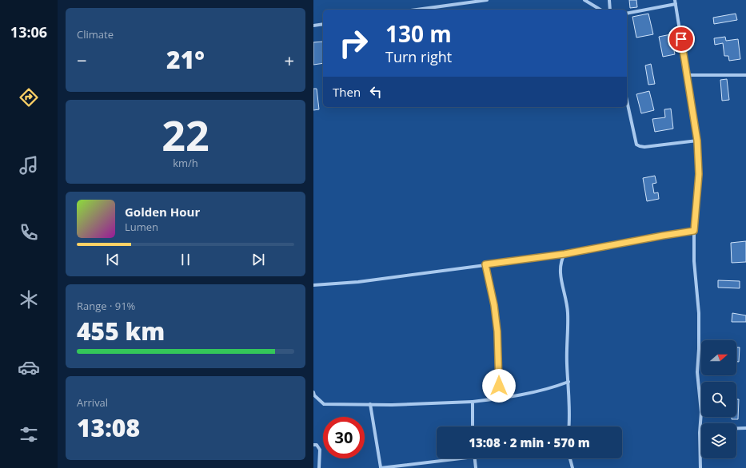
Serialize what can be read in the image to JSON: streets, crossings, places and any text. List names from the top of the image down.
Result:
{
  "north": "right",
  "page": {
    "tabs": "13:06",
    "tile": [
      "Climate",
      ["22", "km/h"],
      ["Range · 91%", "455 km"],
      ["Arrival", "13:08"]
    ],
    "turn": ["130 m", "Turn right"],
    "heat": ["−", "21°", "+"],
    "then": "Then",
    "song": ["Golden Hour", "Lumen"],
    "limit": "30",
    "trip": "13:08 · 2 min · 570 m"
  }
}
